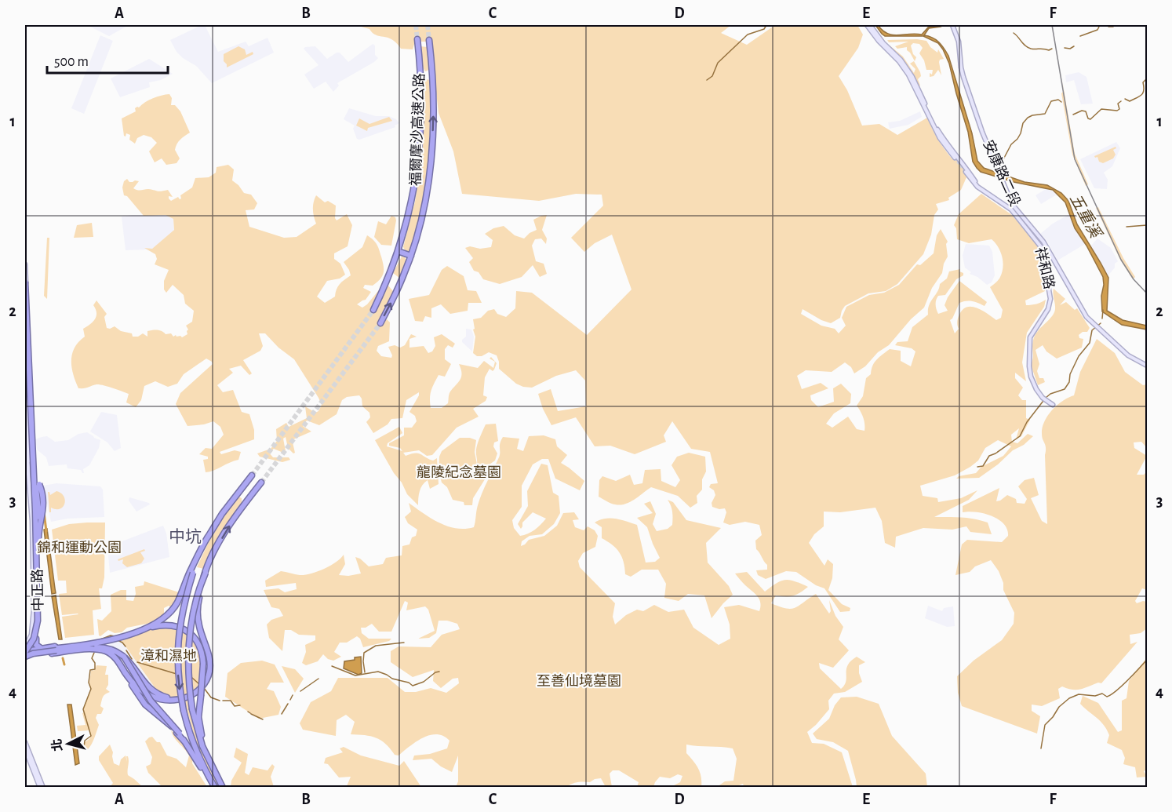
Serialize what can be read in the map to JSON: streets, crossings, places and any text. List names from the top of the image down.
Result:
{
  "streets": {
    "highway": ["福爾摩沙高速公路"],
    "main road": ["安康路二段", "祥和路", "中正路"]
  },
  "districts": ["中坑"],
  "water": ["五重溪"],
  "parks": [
    "龍陵紀念墓園",
    "錦和運動公園",
    "漳和濕地",
    "至善仙境墓園"
  ],
  "scale_bar": "500 m",
  "north": "left",
  "grid": {
    "columns": [
      "A",
      "B",
      "C",
      "D",
      "E",
      "F"
    ],
    "rows": [
      "1",
      "2",
      "3",
      "4"
    ]
  }
}
